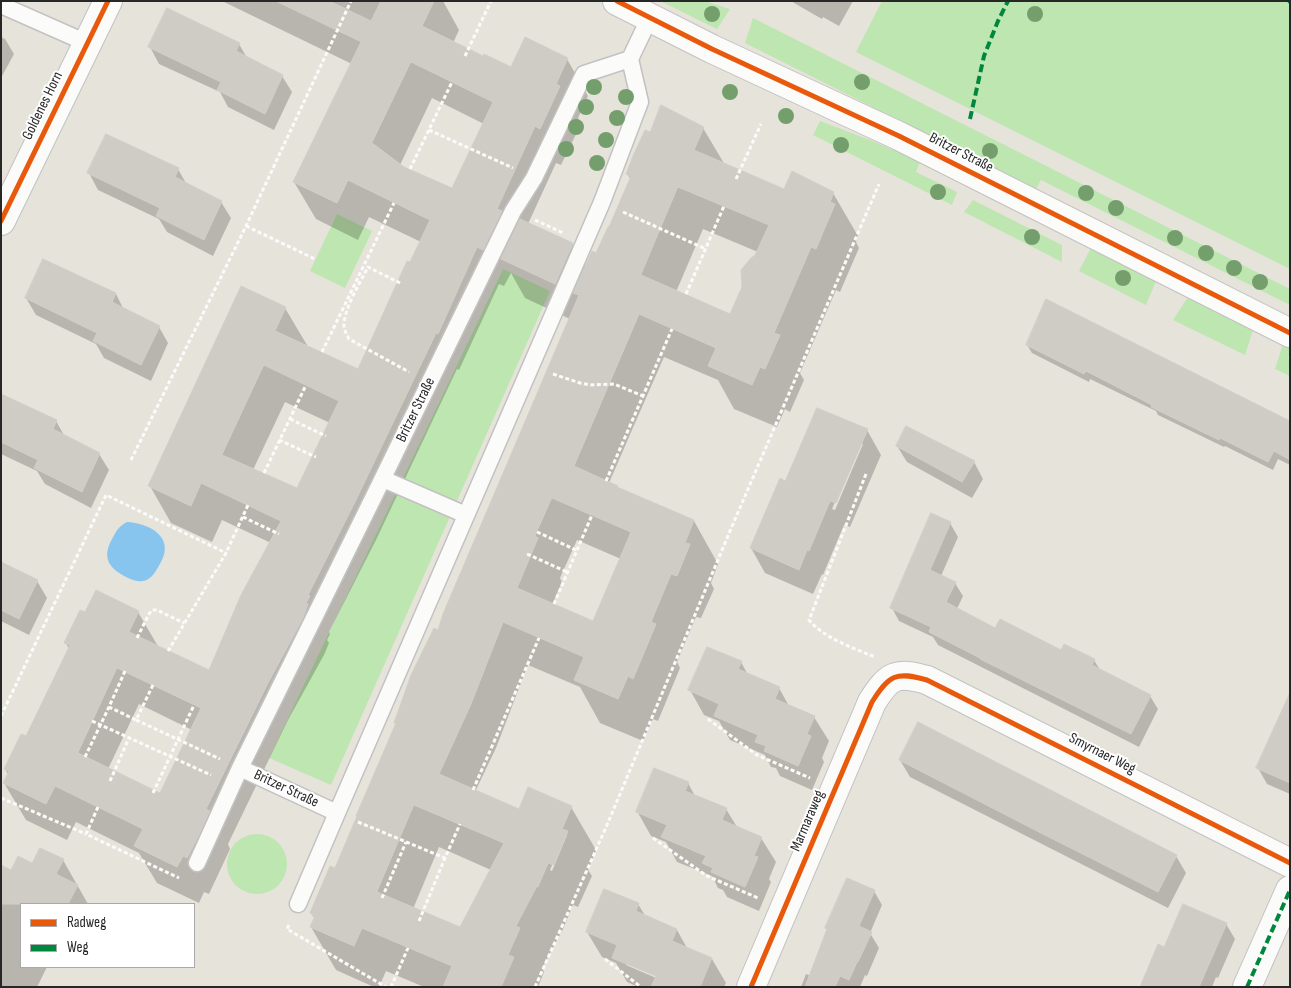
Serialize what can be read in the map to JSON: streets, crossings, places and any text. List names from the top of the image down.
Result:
{
  "streets": {
    "street": [
      "Goldenes Horn",
      "Britzer Straße",
      "Smyrnaer Weg",
      "Marmaraweg"
    ]
  },
  "crossings": [
    ["Smyrnaer Weg", "Marmaraweg"]
  ],
  "legend": ["Radweg", "Weg"]
}
